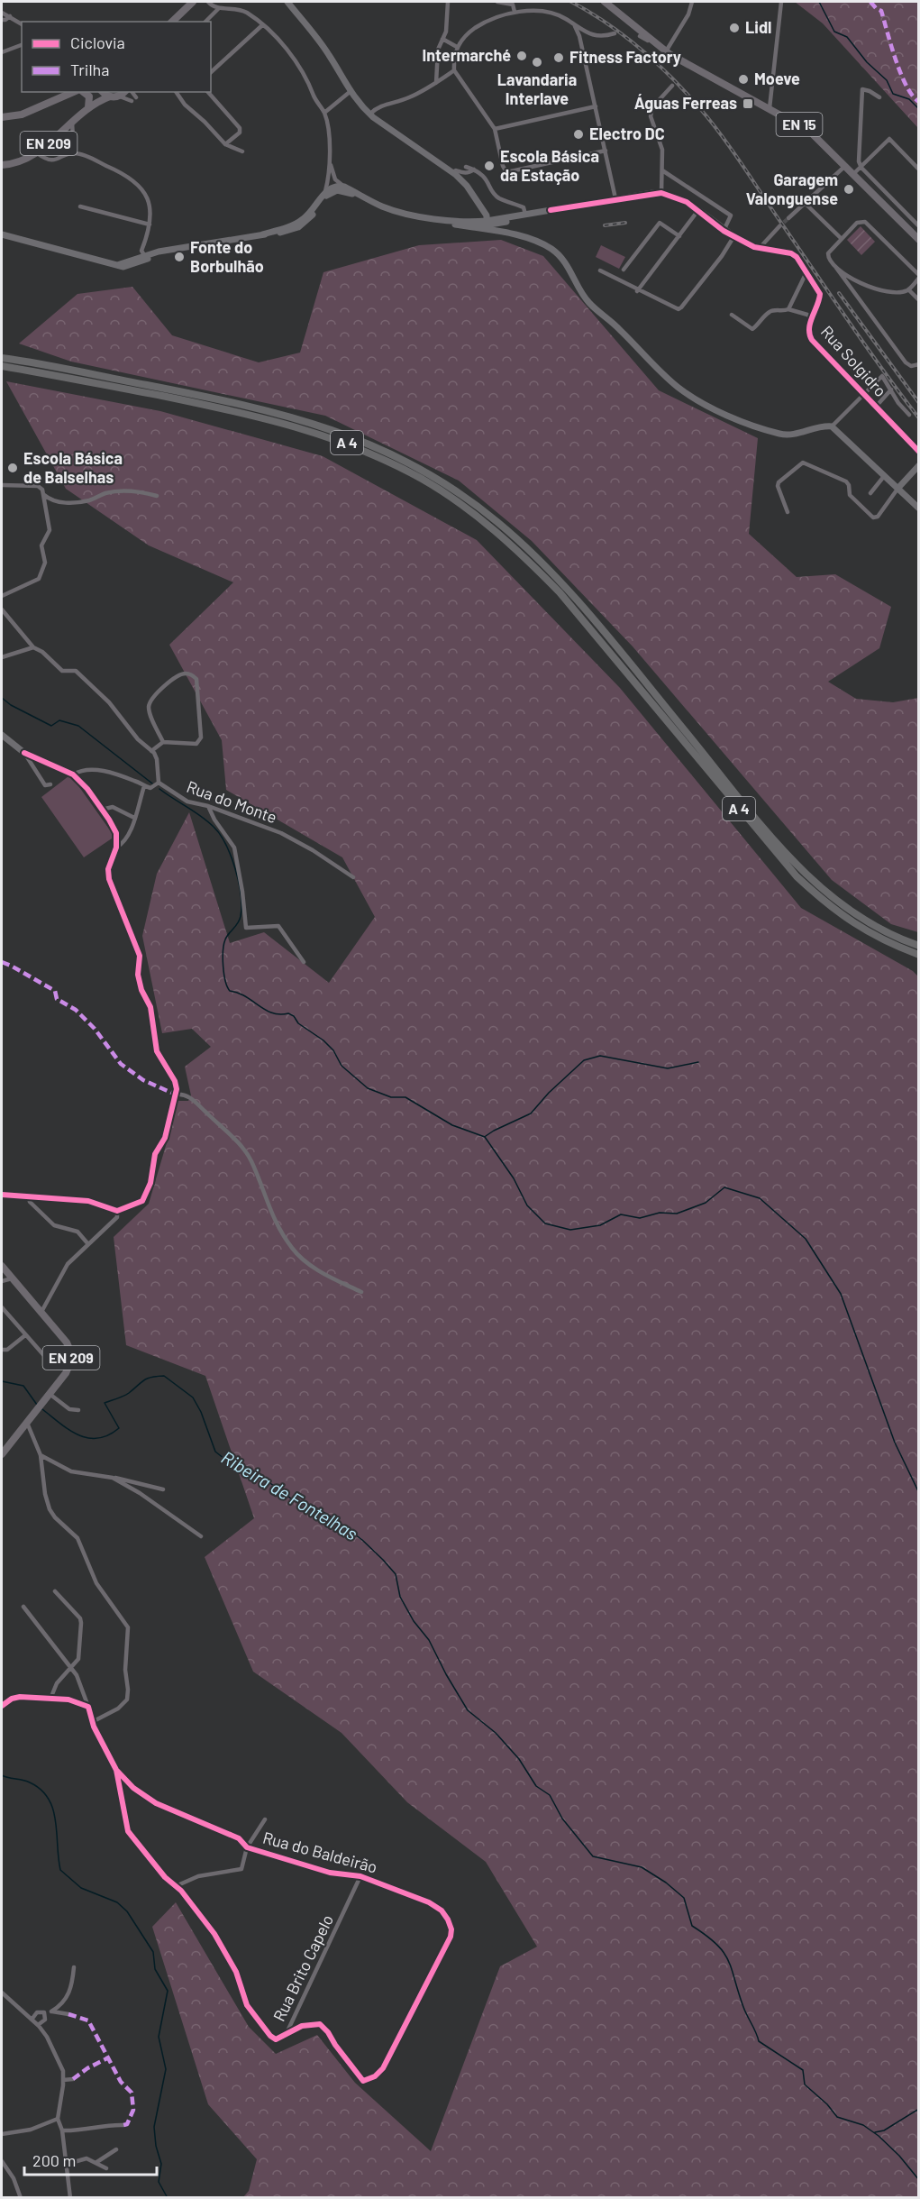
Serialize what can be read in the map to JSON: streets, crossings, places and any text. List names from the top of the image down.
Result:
{
  "streets": {
    "highway": ["A 4"],
    "main road": ["EN 15", "EN 209"],
    "street": [
      "Rua Solgidro",
      "Rua do Monte",
      "Rua do Baldeirão",
      "Rua Brito Capelo"
    ]
  },
  "crossings": [
    ["Rua do Baldeirão", "Rua Brito Capelo"]
  ],
  "water": ["Ribeira de Fontelhas"],
  "places": {
    "other": [
      "Lidl",
      "Intermarché",
      "Fitness Factory",
      "Lavandaria Interlave",
      "Moeve",
      "Electro DC",
      "Escola Básica da Estação",
      "Garagem Valonguense",
      "Fonte do Borbulhão",
      "Escola Básica de Balselhas"
    ],
    "transit": ["Águas Ferreas"]
  },
  "legend": ["Ciclovia", "Trilha"],
  "scale_bar": "200 m"
}
